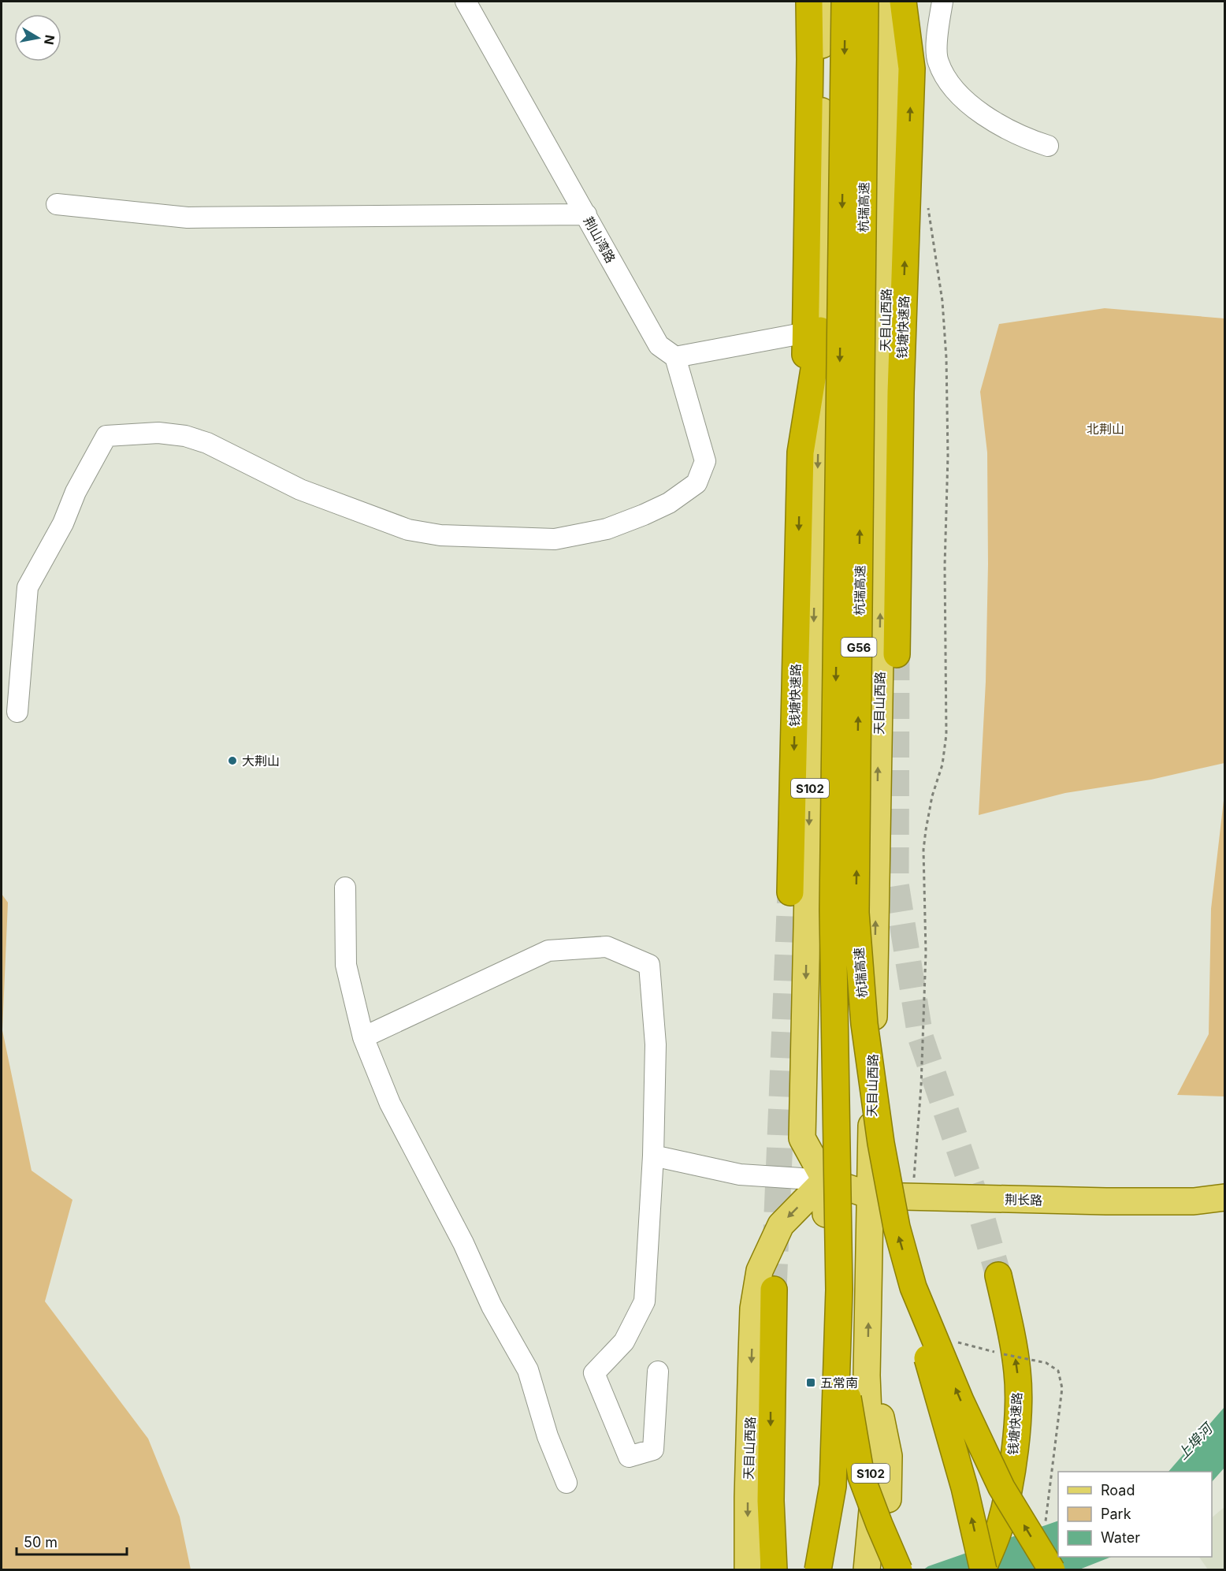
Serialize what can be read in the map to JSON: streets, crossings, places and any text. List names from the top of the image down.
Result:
{
  "streets": {
    "highway": ["杭瑞高速", "钱塘快速路", "G56"],
    "main road": ["天目山西路", "S102", "荆长路"],
    "street": ["荆山湾路"]
  },
  "crossings": [
    ["天目山西路", "S102"],
    ["天目山西路", "荆长路"],
    ["钱塘快速路", "S102"],
    ["S102", "荆长路"]
  ],
  "water": ["上埠河"],
  "parks": ["北荆山"],
  "places": {
    "other": ["大荆山"],
    "transit": ["五常南"]
  },
  "legend": ["Road", "Park", "Water"],
  "scale_bar": "50 m",
  "north": "right"
}
